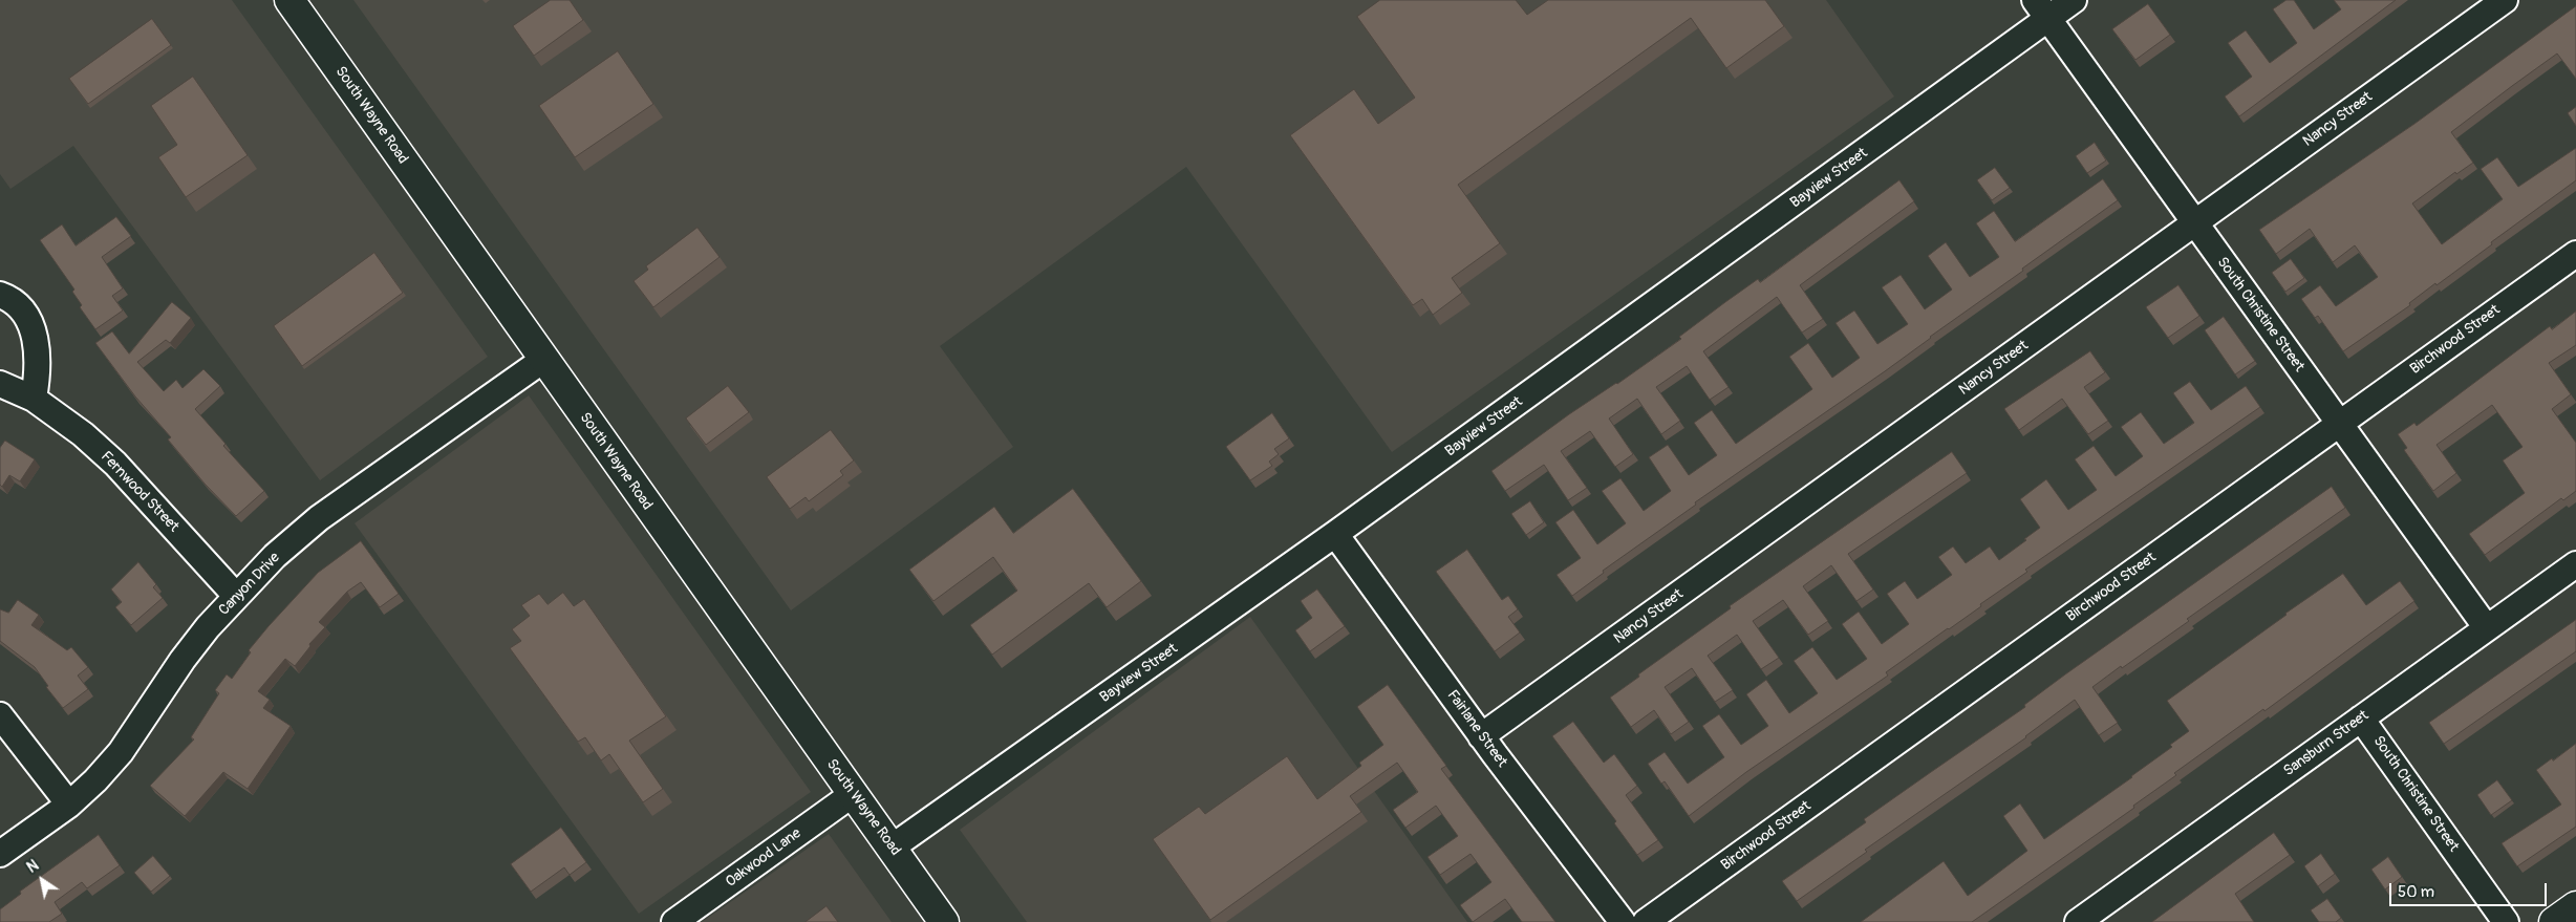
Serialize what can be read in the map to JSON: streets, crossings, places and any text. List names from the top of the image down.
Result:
{
  "streets": {
    "main road": ["South Wayne Road"],
    "street": [
      "Nancy Street",
      "Bayview Street",
      "South Christine Street",
      "Birchwood Street",
      "Fernwood Street",
      "Canyon Drive",
      "Fairlane Street",
      "Sansburn Street",
      "Oakwood Lane"
    ]
  },
  "crossings": [
    ["South Wayne Road", "Bayview Street"],
    ["South Wayne Road", "Canyon Drive"],
    ["South Wayne Road", "Oakwood Lane"],
    ["Nancy Street", "South Christine Street"],
    ["Nancy Street", "Fairlane Street"],
    ["Bayview Street", "South Christine Street"],
    ["Bayview Street", "Fairlane Street"],
    ["South Christine Street", "Birchwood Street"],
    ["South Christine Street", "Sansburn Street"],
    ["Fernwood Street", "Canyon Drive"]
  ],
  "scale_bar": "50 m",
  "north": "top left"
}
